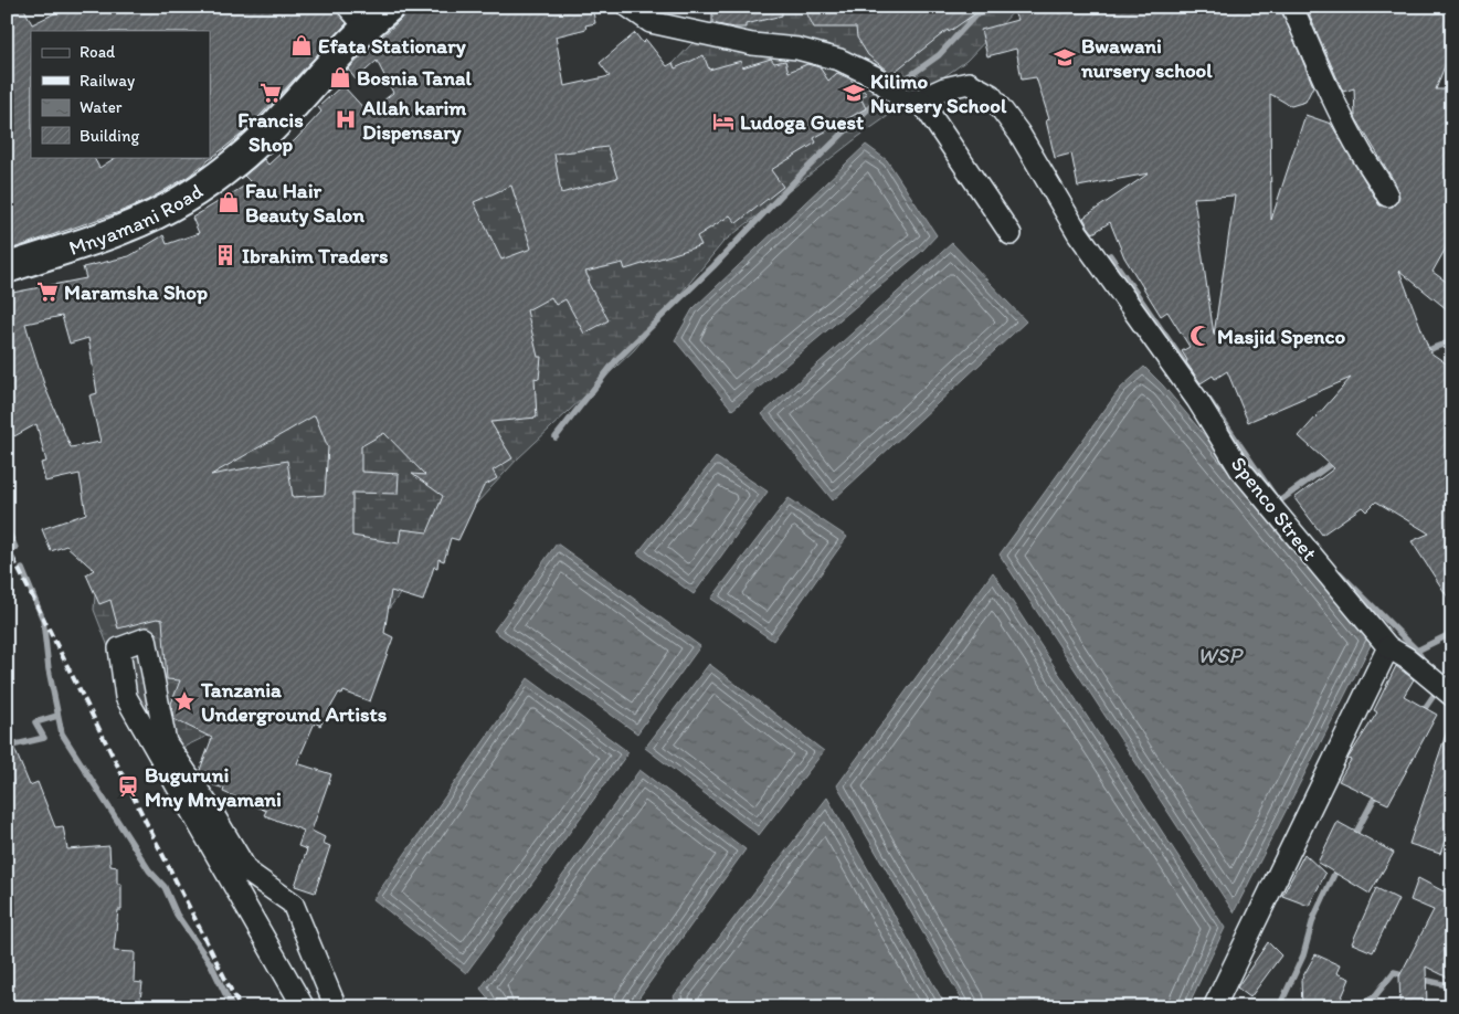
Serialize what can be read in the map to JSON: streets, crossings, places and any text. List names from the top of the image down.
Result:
{
  "streets": {
    "street": ["Mnyamani Road", "Spenco Street"]
  },
  "water": ["WSP"],
  "places": {
    "shop": ["Efata Stationary", "Bosnia Tanal", "Fau Hair Beauty Salon"],
    "school or university": ["Bwawani nursery school", "Kilimo Nursery School"],
    "supermarket": ["Francis Shop", "Maramsha Shop"],
    "hospital": ["Allah karim Dispensary"],
    "hotel": ["Ludoga Guest"],
    "building": ["Ibrahim Traders"],
    "mosque": ["Masjid Spenco"],
    "place": ["Tanzania Underground Artists"],
    "station": ["Buguruni Mny Mnyamani"]
  },
  "legend": [
    "Road",
    "Railway",
    "Water",
    "Building"
  ]
}
